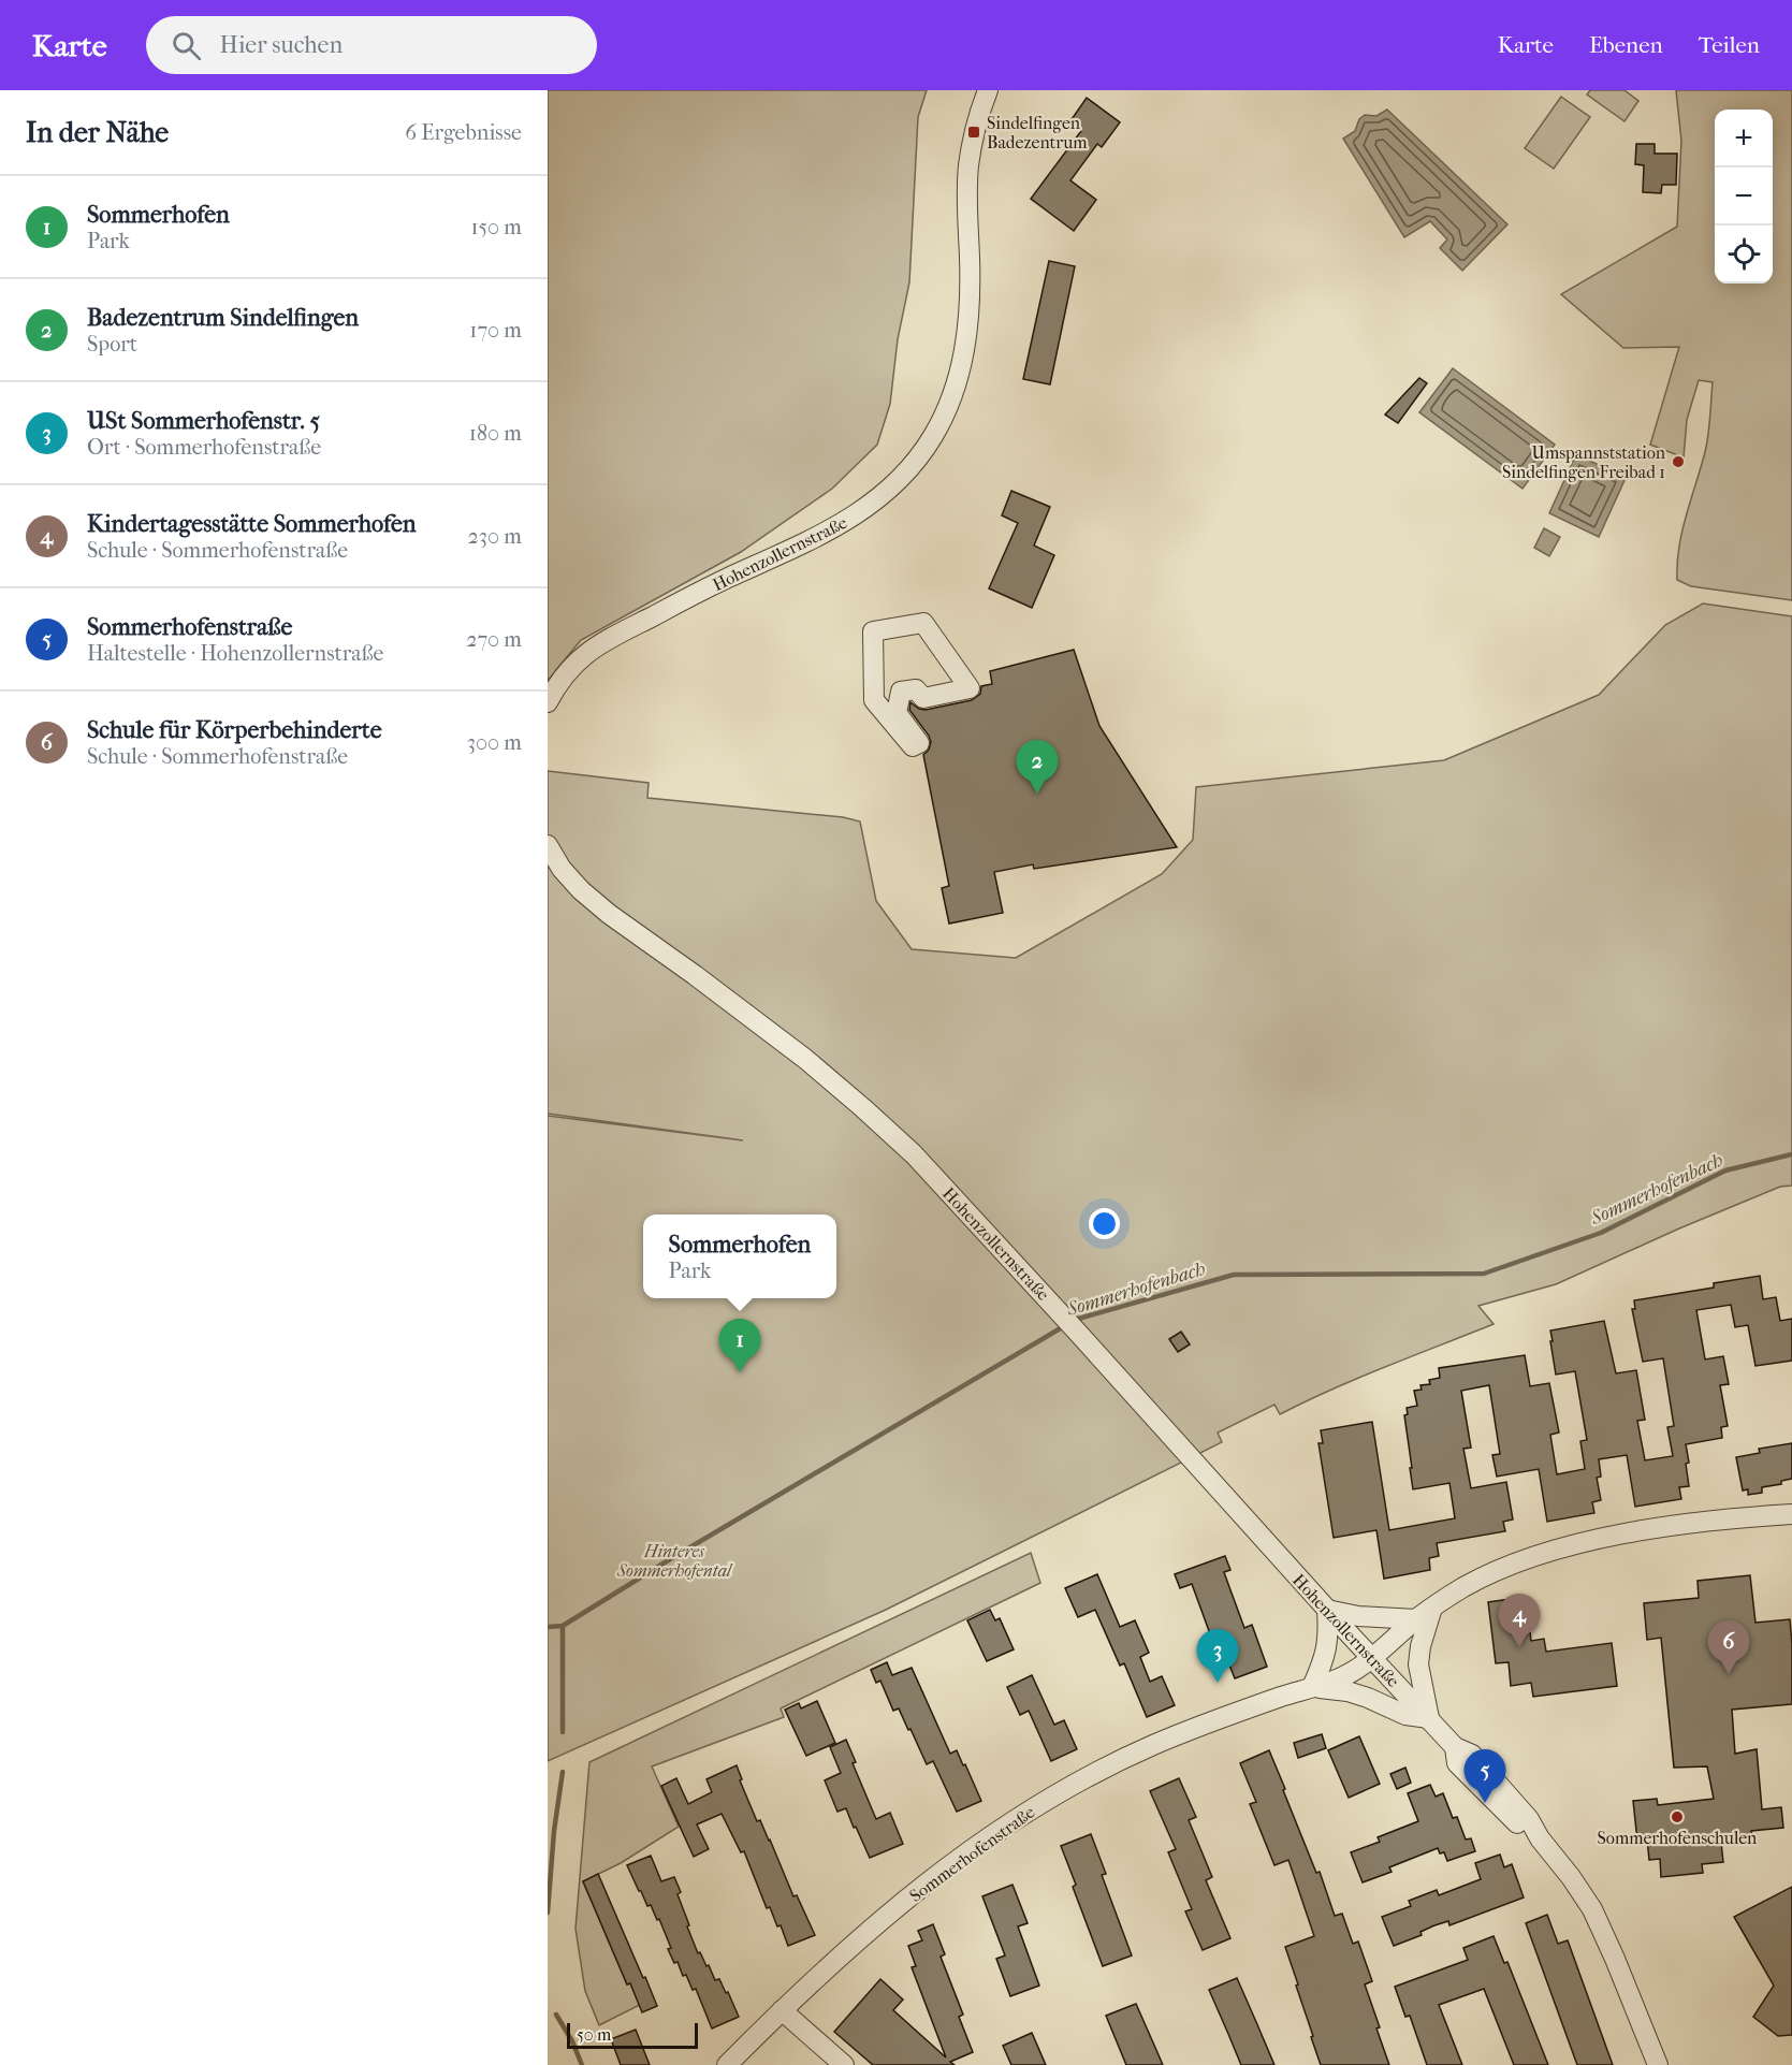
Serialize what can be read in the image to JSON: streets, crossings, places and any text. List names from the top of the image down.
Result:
{
  "streets": {
    "street": ["Hohenzollernstraße", "Sommerhofenstraße"]
  },
  "crossings": [
    ["Hohenzollernstraße", "Sommerhofenstraße"]
  ],
  "water": ["Sommerhofenbach"],
  "parks": ["Hinteres Sommerhofental"],
  "places": {
    "transit": ["Sindelfingen Badezentrum"],
    "other": ["Umspannststation Sindelfingen Freibad 1", "Sommerhofenschulen"]
  },
  "scale_bar": "50 m",
  "page": {
    "header": "Karte",
    "search": "Hier suchen",
    "nav": ["Karte", "Ebenen", "Teilen"],
    "heading": ["In der Nähe", "6 Ergebnisse"],
    "map_buttons": ["+", "−"],
    "list": [
      {
        "mark": "1",
        "name": "Sommerhofen",
        "note": "Park",
        "value": "150 m"
      },
      {
        "mark": "2",
        "name": "Badezentrum Sindelfingen",
        "note": "Sport",
        "value": "170 m"
      },
      {
        "mark": "3",
        "name": "USt Sommerhofenstr. 5",
        "note": "Ort · Sommerhofenstraße",
        "value": "180 m"
      },
      {
        "mark": "4",
        "name": "Kindertagesstätte Sommerhofen",
        "note": "Schule · Sommerhofenstraße",
        "value": "230 m"
      },
      {
        "mark": "5",
        "name": "Sommerhofenstraße",
        "note": "Haltestelle · Hohenzollernstraße",
        "value": "270 m"
      },
      {
        "mark": "6",
        "name": "Schule für Körperbehinderte",
        "note": "Schule · Sommerhofenstraße",
        "value": "300 m"
      }
    ],
    "pins": [
      "2",
      "1",
      "4",
      "6",
      "3",
      "5"
    ],
    "popup": ["Sommerhofen", "Park"],
    "scale": "50 m"
  }
}
